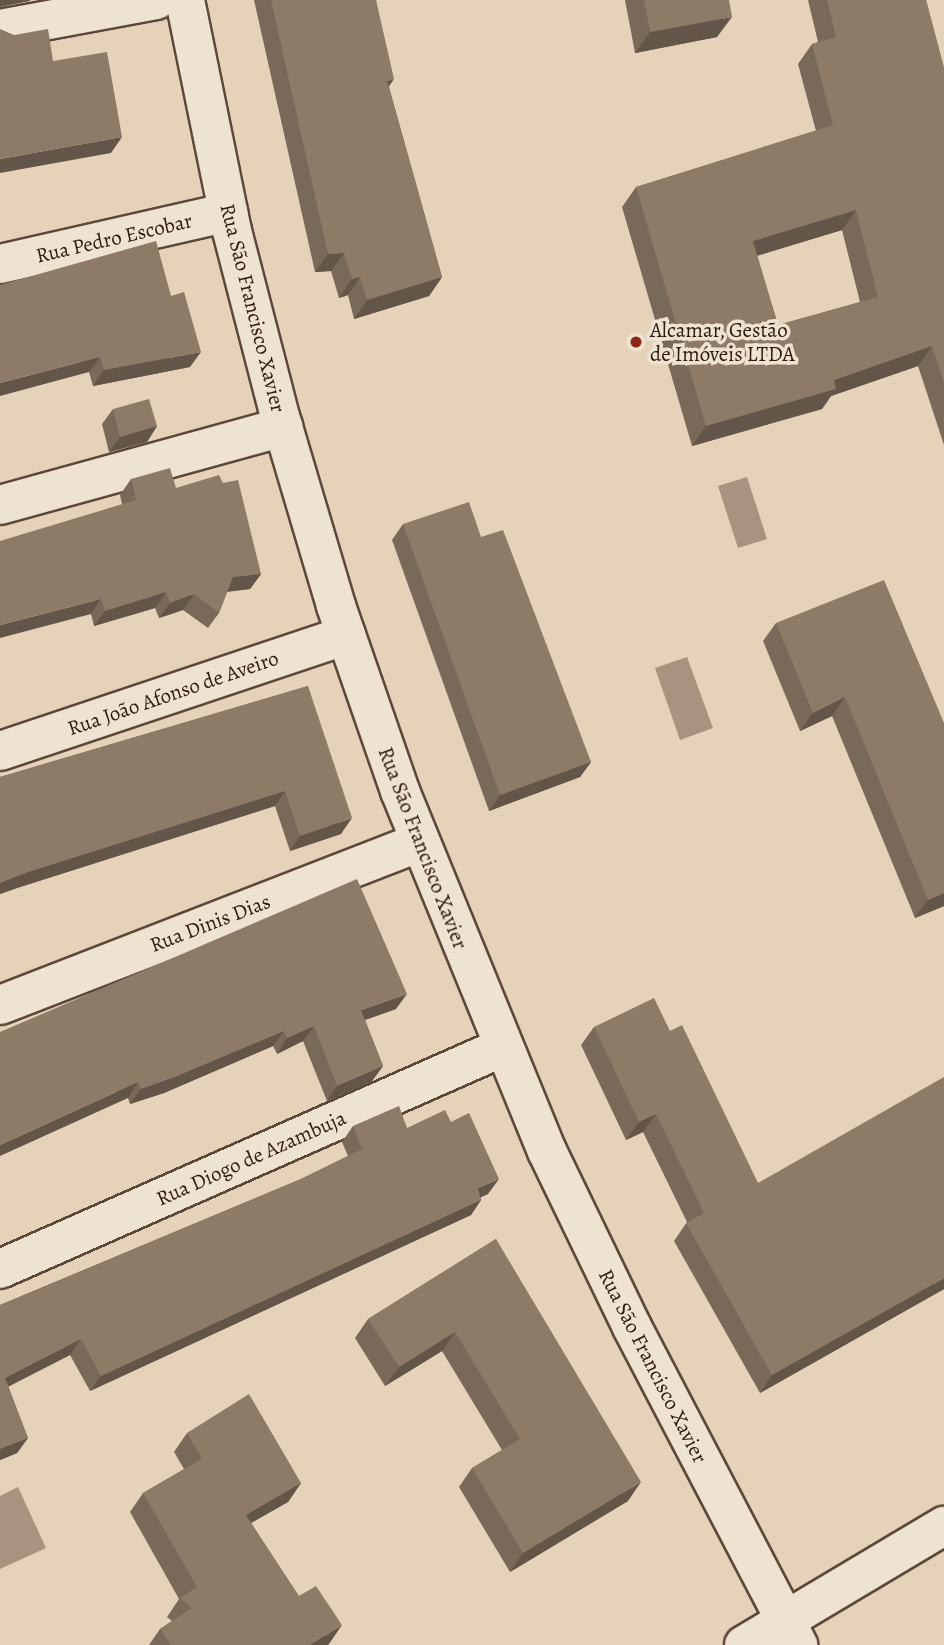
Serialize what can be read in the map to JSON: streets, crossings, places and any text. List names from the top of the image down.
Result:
{
  "streets": {
    "street": [
      "Rua Pedro Escobar",
      "Rua São Francisco Xavier",
      "Rua João Afonso de Aveiro",
      "Rua Dinis Dias",
      "Rua Diogo de Azambuja"
    ]
  },
  "crossings": [
    ["Rua Pedro Escobar", "Rua São Francisco Xavier"],
    ["Rua São Francisco Xavier", "Rua João Afonso de Aveiro"],
    ["Rua São Francisco Xavier", "Rua Dinis Dias"],
    ["Rua São Francisco Xavier", "Rua Diogo de Azambuja"]
  ],
  "places": ["Alcamar, Gestão de Imóveis LTDA"]
}
